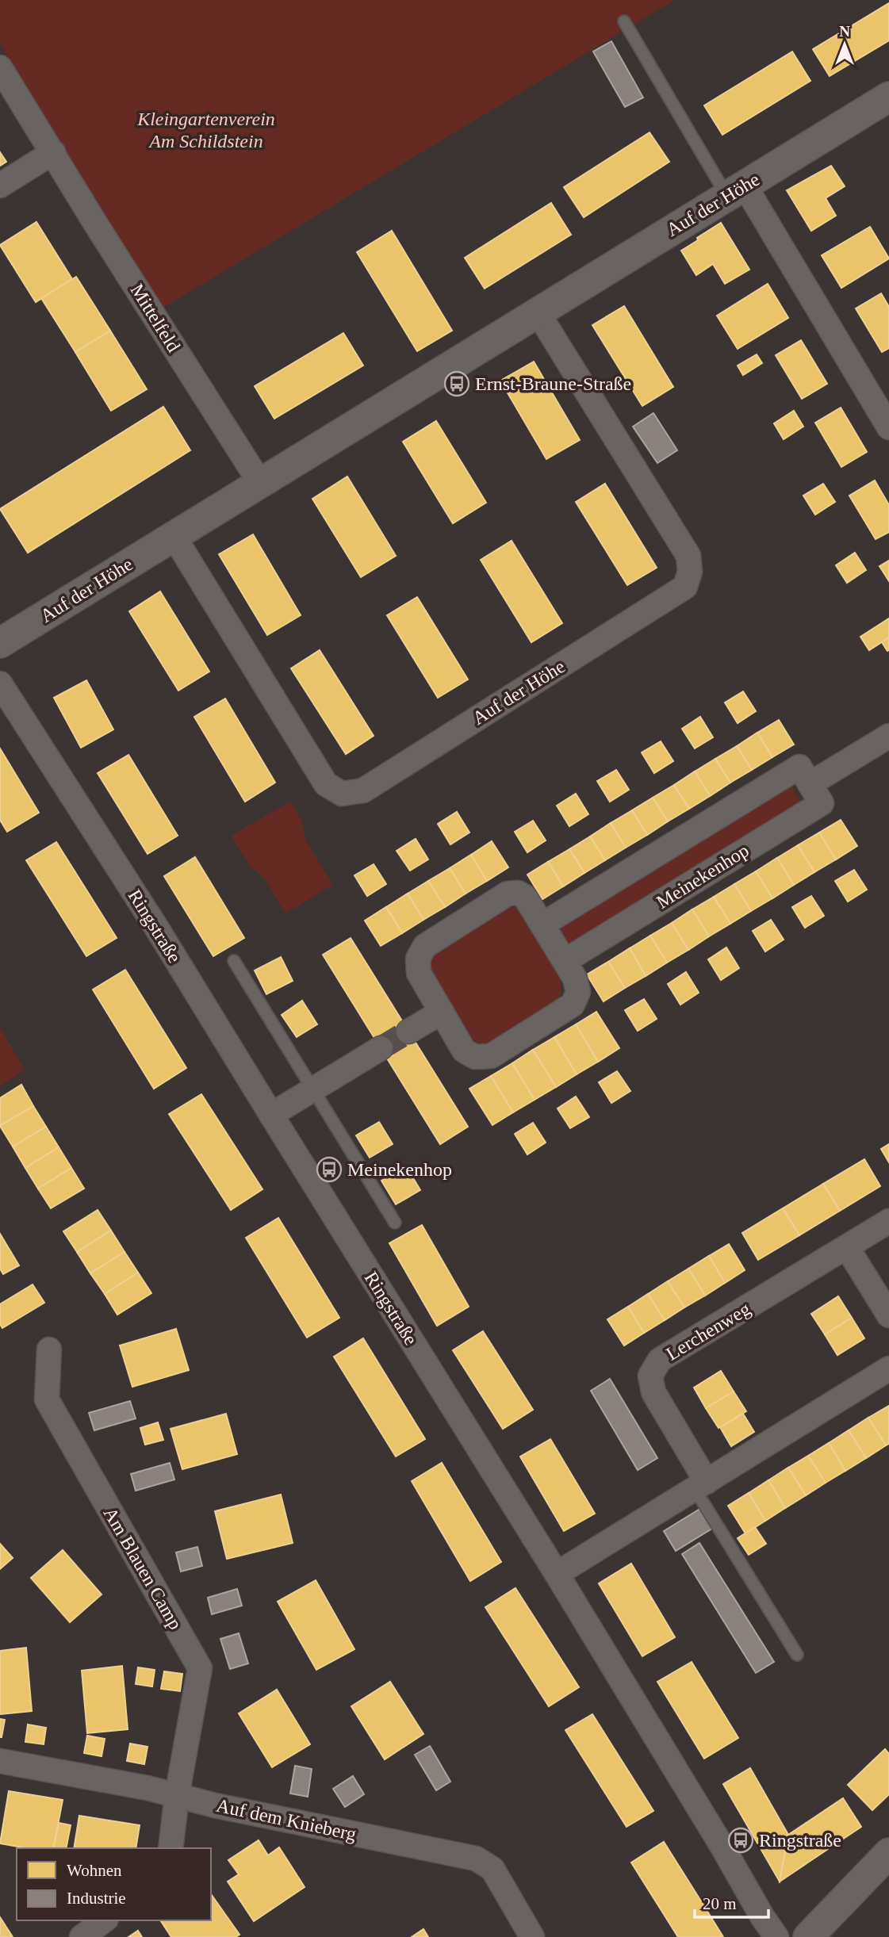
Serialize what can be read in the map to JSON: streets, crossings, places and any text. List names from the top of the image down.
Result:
{
  "streets": {
    "street": [
      "Auf der Höhe",
      "Mittelfeld",
      "Meinekenhop",
      "Ringstraße",
      "Lerchenweg",
      "Am Blauen Camp",
      "Auf dem Knieberg"
    ]
  },
  "crossings": [
    ["Auf der Höhe", "Mittelfeld"],
    ["Am Blauen Camp", "Auf dem Knieberg"]
  ],
  "parks": ["Kleingartenverein Am Schildstein"],
  "places": {
    "bus stop": ["Ernst-Braune-Straße", "Meinekenhop", "Ringstraße"]
  },
  "legend": ["Wohnen", "Industrie"],
  "scale_bar": "20 m",
  "north": "top"
}
